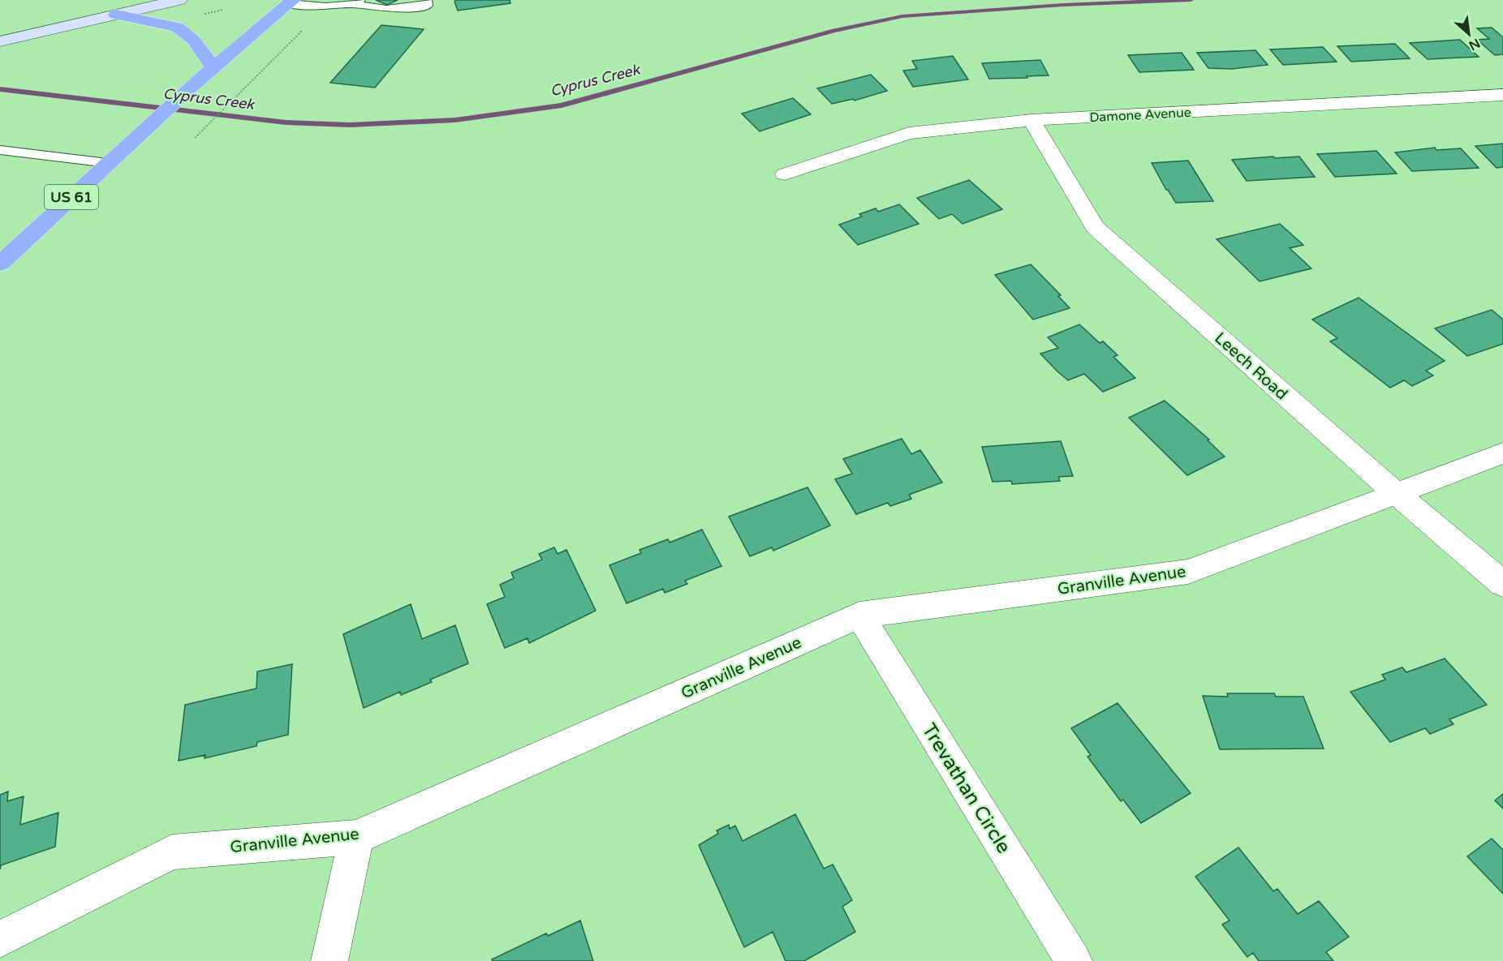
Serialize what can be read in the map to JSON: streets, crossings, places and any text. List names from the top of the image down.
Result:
{
  "streets": {
    "highway": ["US 61"],
    "street": [
      "Damone Avenue",
      "Leech Road",
      "Granville Avenue",
      "Trevathan Circle"
    ]
  },
  "crossings": [
    ["Damone Avenue", "Leech Road"],
    ["Leech Road", "Granville Avenue"],
    ["Granville Avenue", "Trevathan Circle"]
  ],
  "water": ["Cyprus Creek"],
  "north": "bottom right"
}
